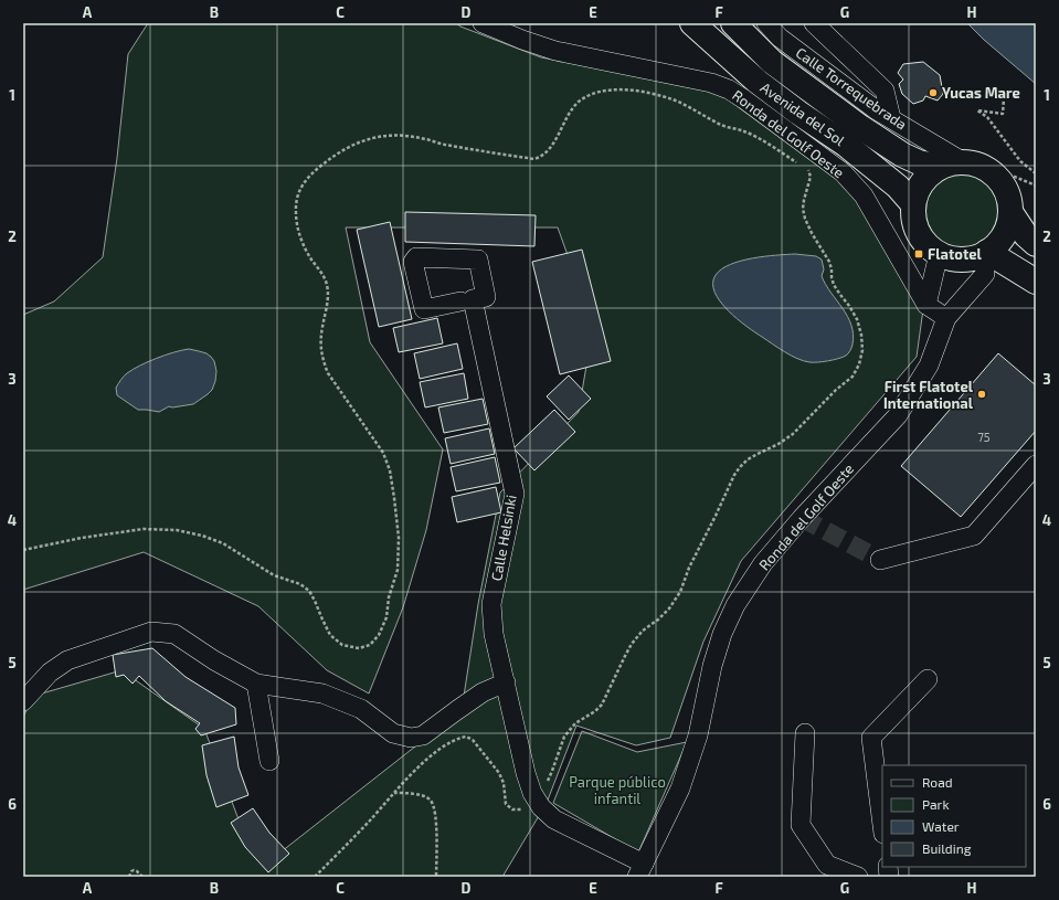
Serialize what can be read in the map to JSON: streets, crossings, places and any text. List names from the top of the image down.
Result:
{
  "streets": {
    "main road": ["Avenida del Sol"],
    "street": ["Calle Torrequebrada", "Ronda del Golf Oeste", "Calle Helsinki"]
  },
  "crossings": [
    ["Calle Torrequebrada", "Avenida del Sol"],
    ["Calle Torrequebrada", "Ronda del Golf Oeste"],
    ["Avenida del Sol", "Ronda del Golf Oeste"],
    ["Ronda del Golf Oeste", "Calle Helsinki"]
  ],
  "parks": ["Parque público infantil"],
  "places": {
    "other": ["Yucas Mare", "First Flatotel International"],
    "transit": ["Flatotel"]
  },
  "house_numbers": ["75"],
  "legend": [
    "Road",
    "Park",
    "Water",
    "Building"
  ],
  "grid": {
    "columns": [
      "A",
      "B",
      "C",
      "D",
      "E",
      "F",
      "G",
      "H"
    ],
    "rows": [
      "1",
      "2",
      "3",
      "4",
      "5",
      "6"
    ]
  }
}
